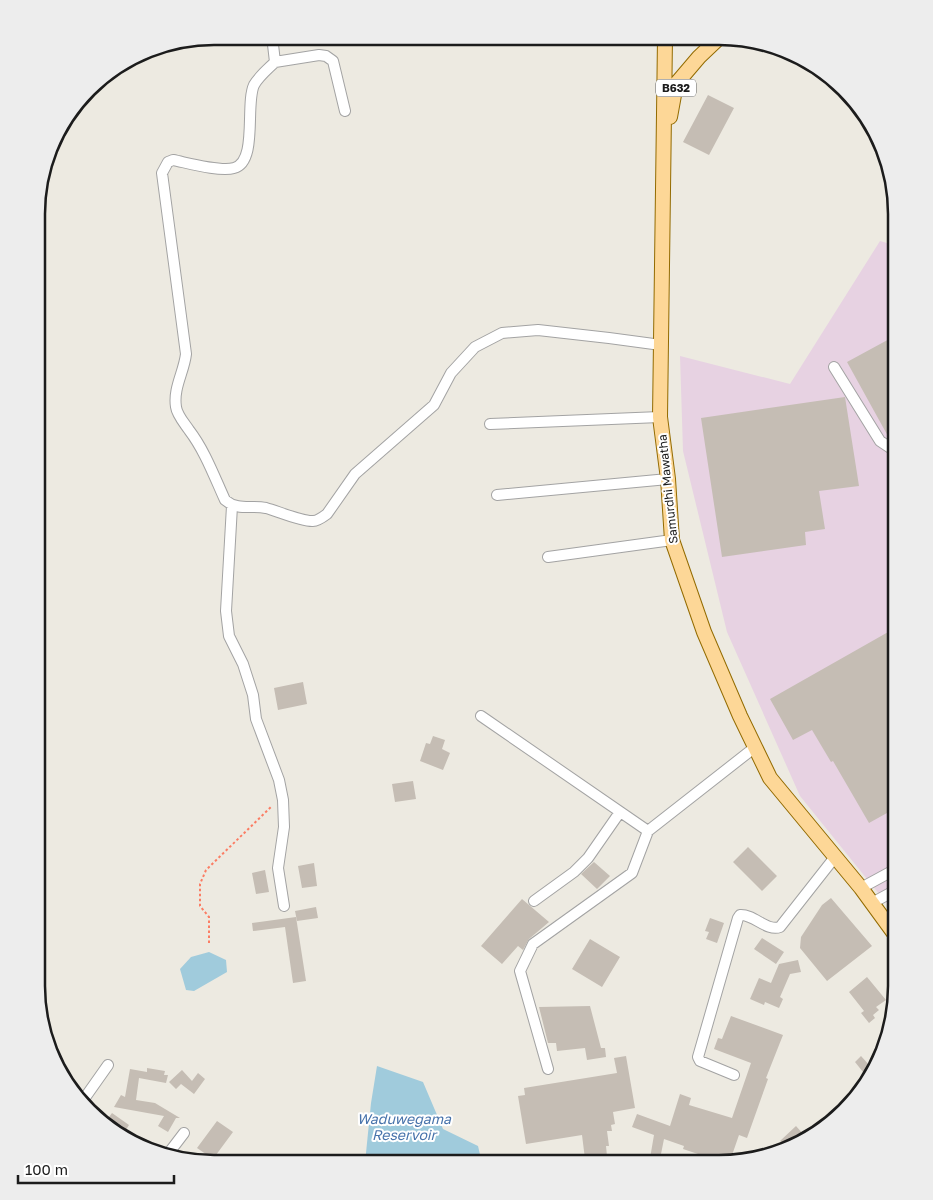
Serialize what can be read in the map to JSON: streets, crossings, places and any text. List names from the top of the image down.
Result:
{
  "streets": {
    "main road": ["B632", "Samurdhi Mawatha"]
  },
  "crossings": [
    ["B632", "Samurdhi Mawatha"]
  ],
  "water": ["Waduwegama Reservoir"],
  "scale_bar": "100 m"
}
